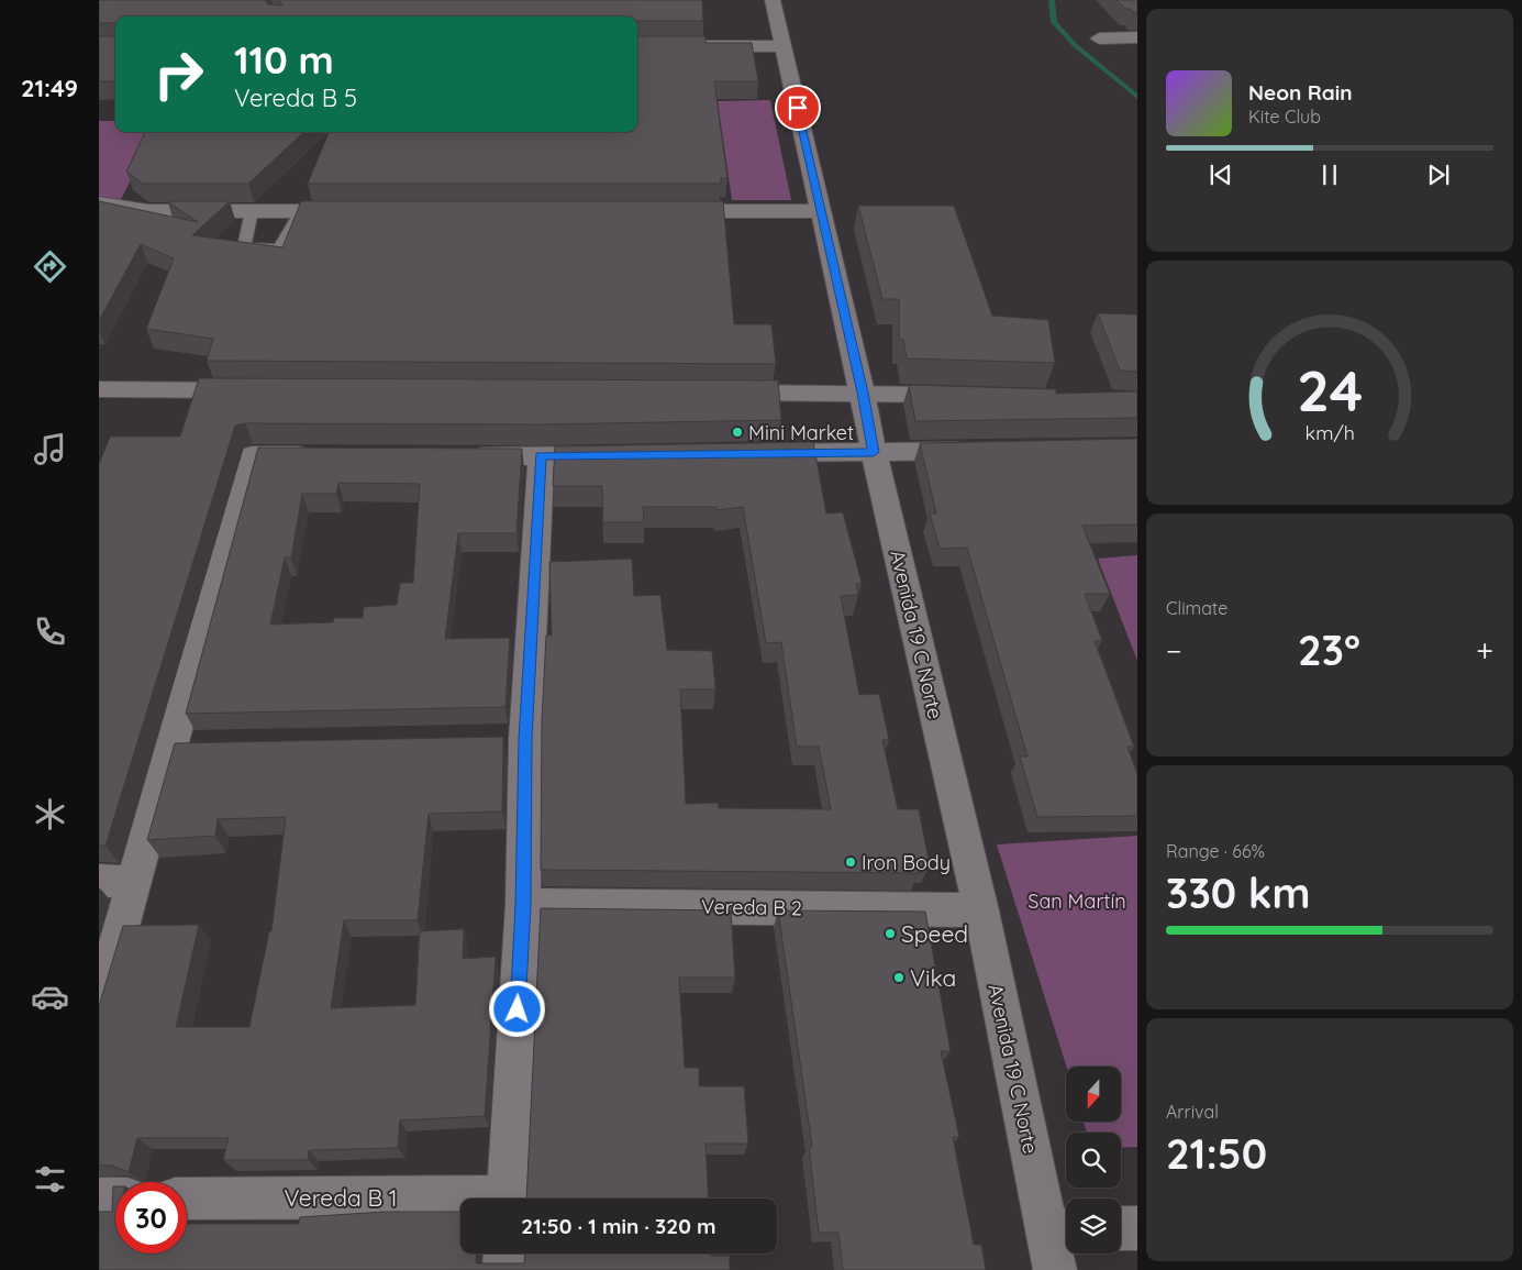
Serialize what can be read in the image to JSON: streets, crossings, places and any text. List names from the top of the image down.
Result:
{
  "streets": {
    "street": ["Avenida 19 C Norte", "Vereda B 2", "Vereda B 1"]
  },
  "crossings": [
    ["Avenida 19 C Norte", "Vereda B 2"]
  ],
  "parks": ["San Martín"],
  "places": [
    "Mini Market",
    "Iron Body",
    "Speed",
    "Vika"
  ],
  "north": "bottom",
  "page": {
    "tabs": "21:49",
    "turn": ["110 m", "Vereda B 5"],
    "song": ["Neon Rain", "Kite Club"],
    "tile": [
      "Climate",
      ["Range · 66%", "330 km"],
      ["Arrival", "21:50"]
    ],
    "heat": ["−", "23°", "+"],
    "limit": "30",
    "trip": "21:50 · 1 min · 320 m",
    "gauge": ["24", "km/h"]
  }
}
